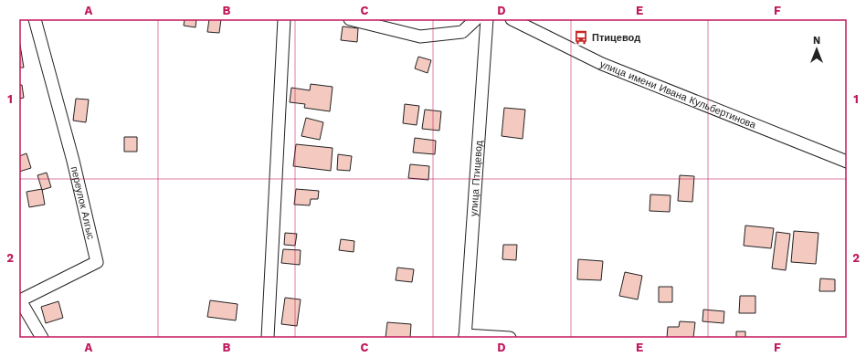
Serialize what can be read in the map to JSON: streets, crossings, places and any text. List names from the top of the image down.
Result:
{
  "streets": {
    "street": ["улица имени Ивана Кульбертинова", "улица Птицевод", "переулок Алгыс"]
  },
  "places": {
    "bus stop": ["Птицевод"]
  },
  "north": "top",
  "grid": {
    "columns": [
      "A",
      "B",
      "C",
      "D",
      "E",
      "F"
    ],
    "rows": ["1", "2"]
  }
}
